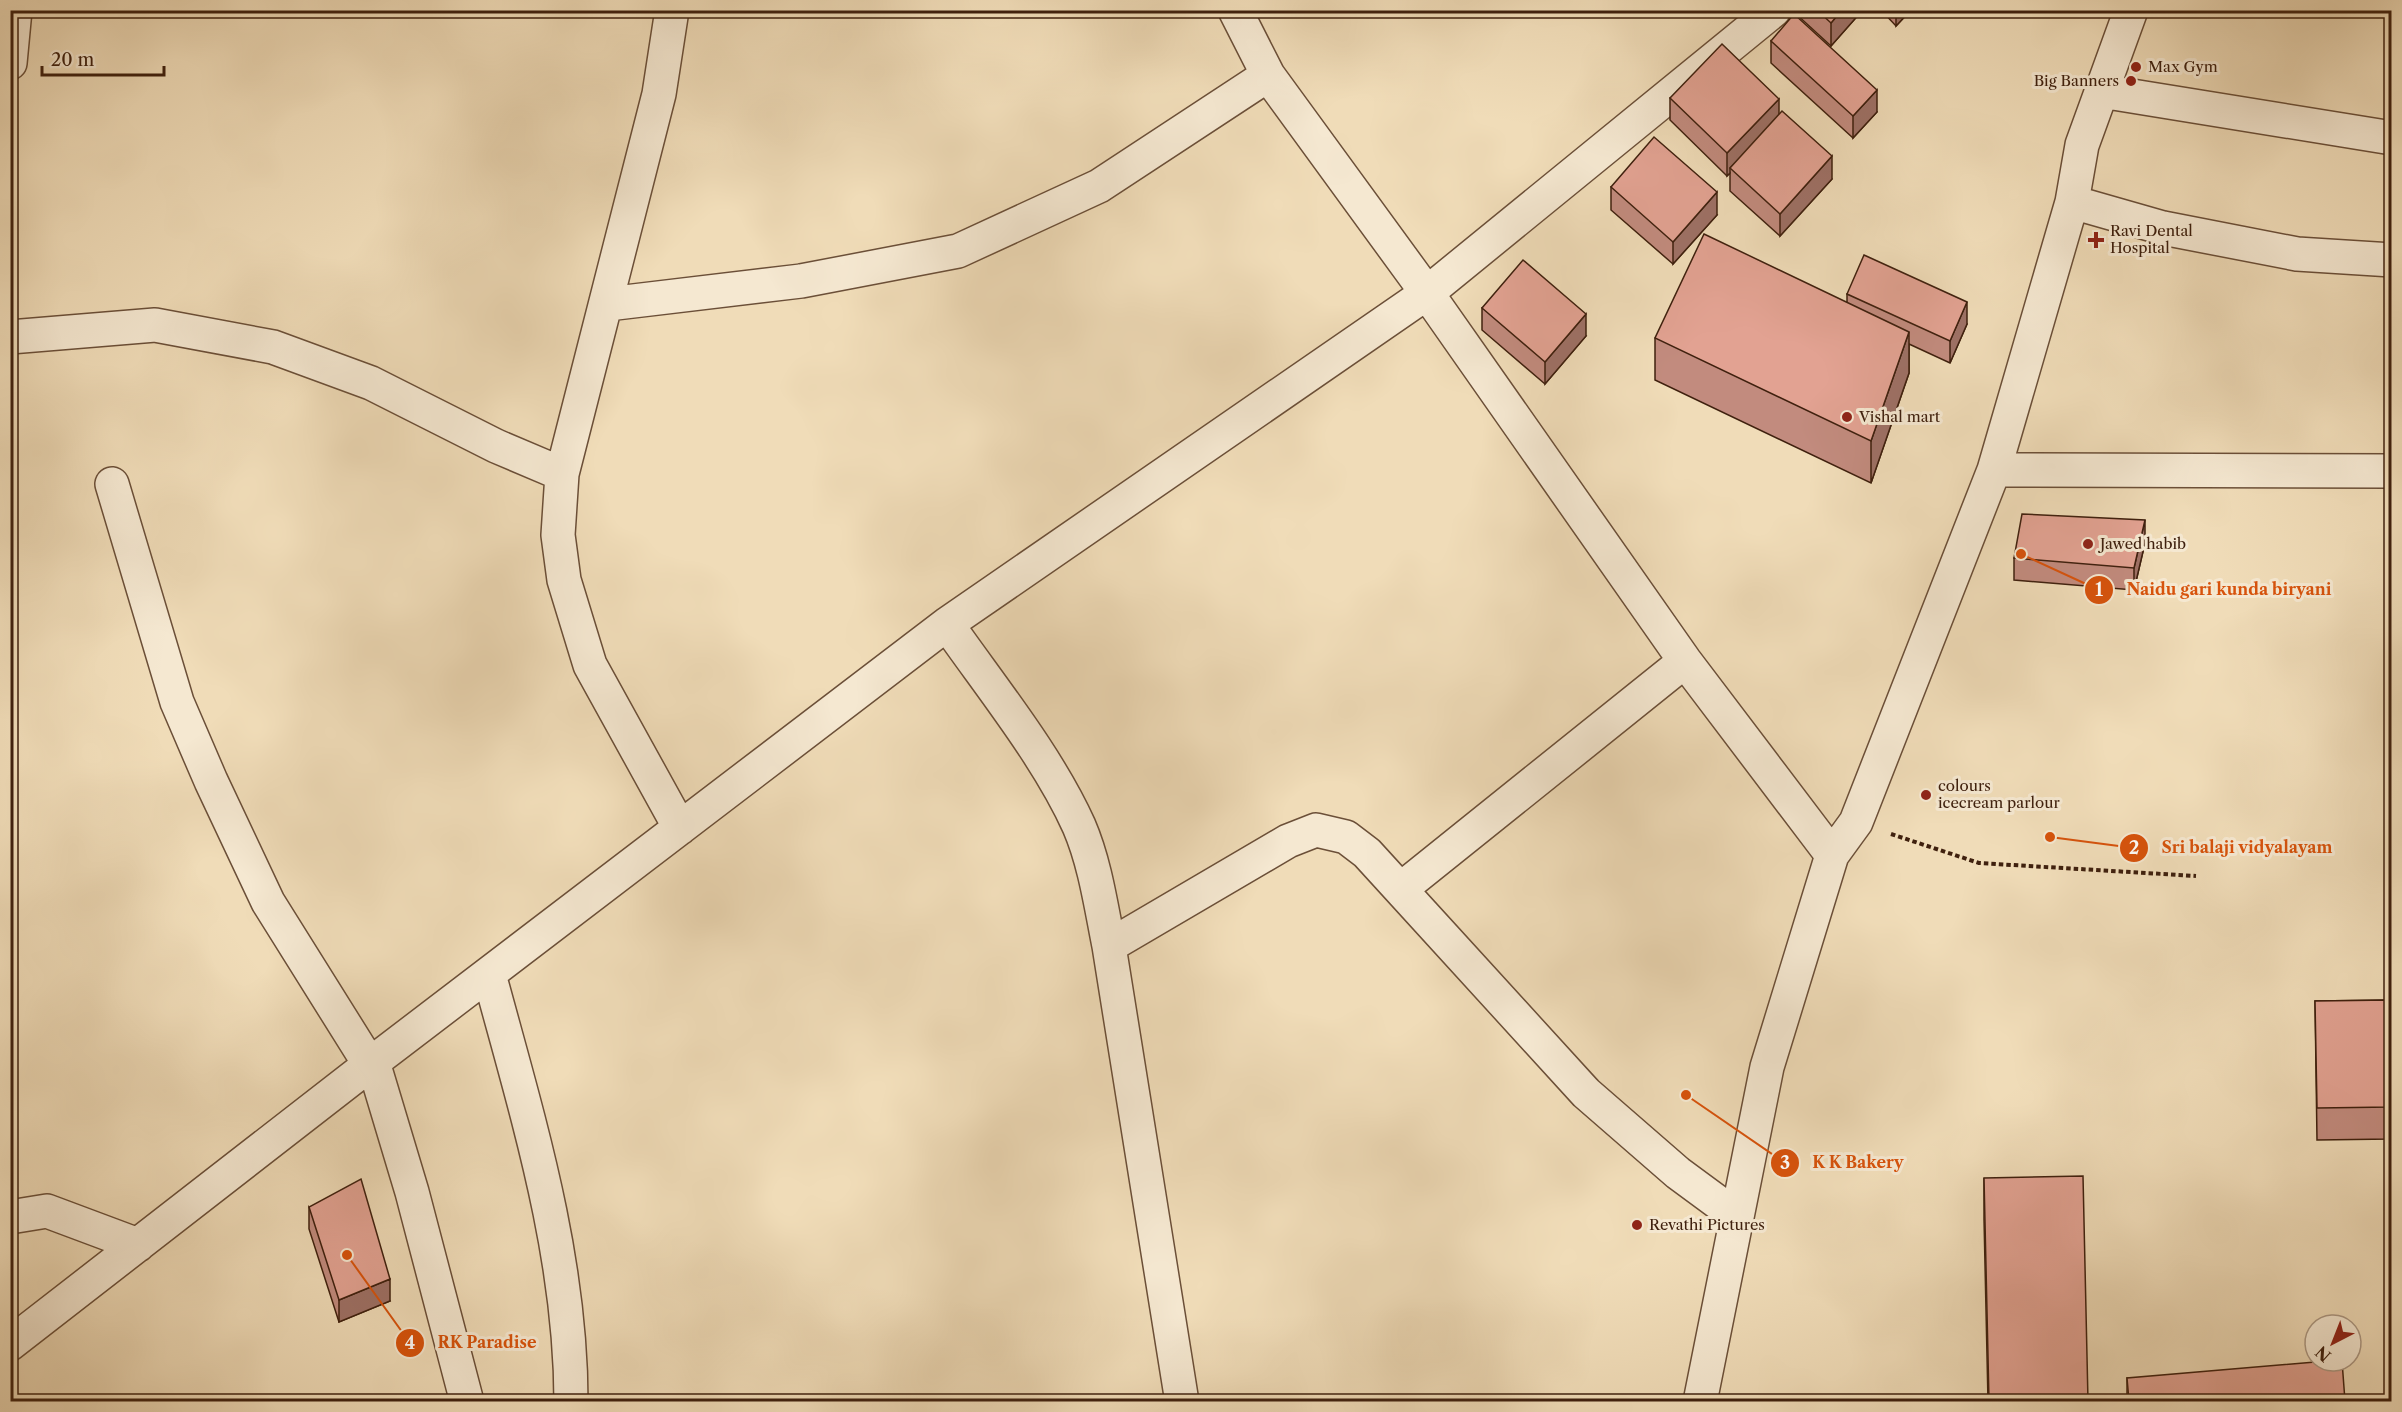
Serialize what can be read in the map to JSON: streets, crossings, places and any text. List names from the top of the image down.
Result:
{
  "places": {
    "other": [
      "Max Gym",
      "Big Banners",
      "Vishal mart",
      "Jawed habib",
      "Naidu gari kunda biryani",
      "colours icecream parlour",
      "Sri balaji vidyalayam",
      "K K Bakery",
      "Revathi Pictures",
      "RK Paradise"
    ],
    "health": ["Ravi Dental Hospital"]
  },
  "scale_bar": "20 m",
  "north": "bottom left"
}
